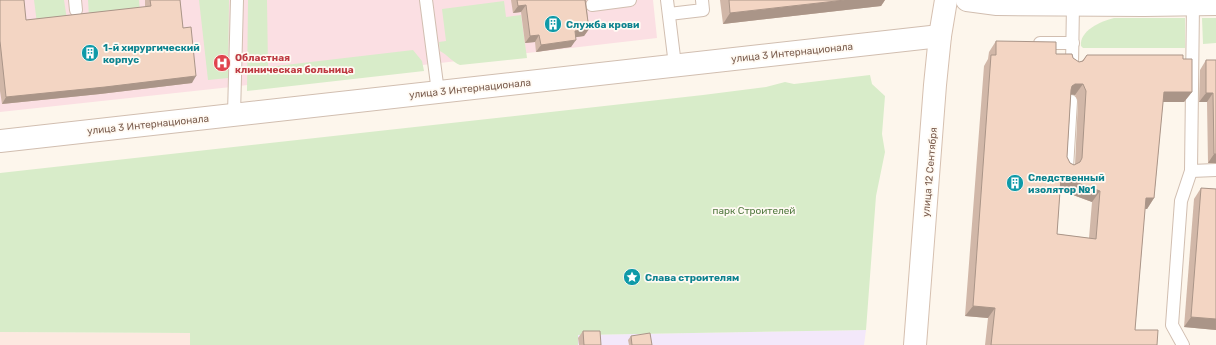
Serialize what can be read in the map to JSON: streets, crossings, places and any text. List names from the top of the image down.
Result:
{
  "streets": {
    "street": ["улица 3 Интернационала", "улица 12 Сентября"]
  },
  "crossings": [
    ["улица 3 Интернационала", "улица 12 Сентября"]
  ],
  "parks": ["парк Строителей"],
  "places": {
    "building": ["Служба крови", "1-й хирургический корпус", "Следственный изолятор №1"],
    "hospital": ["Областная клиническая больница"],
    "place": ["Слава строителям"]
  }
}
